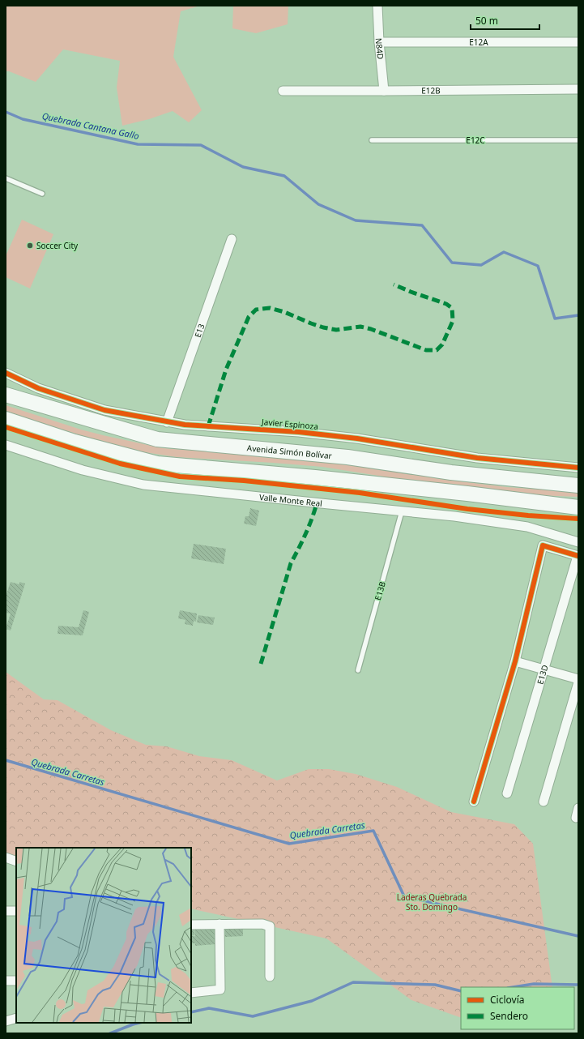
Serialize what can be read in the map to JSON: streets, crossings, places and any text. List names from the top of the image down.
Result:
{
  "streets": {
    "highway": ["Avenida Simón Bolívar"],
    "street": [
      "E12A",
      "N84D",
      "E12B",
      "E13",
      "Javier Espinoza",
      "Valle Monte Real",
      "E13D"
    ],
    "lane": ["E12C", "E13B"]
  },
  "crossings": [
    ["E12A", "N84D"],
    ["N84D", "E12B"],
    ["E13", "Javier Espinoza"],
    ["Valle Monte Real", "E13B"]
  ],
  "water": ["Quebrada Cantana Gallo", "Quebrada Carretas"],
  "parks": ["Laderas Quebrada Sto. Domingo"],
  "places": ["Soccer City"],
  "legend": ["Ciclovía", "Sendero"],
  "scale_bar": "50 m"
}
